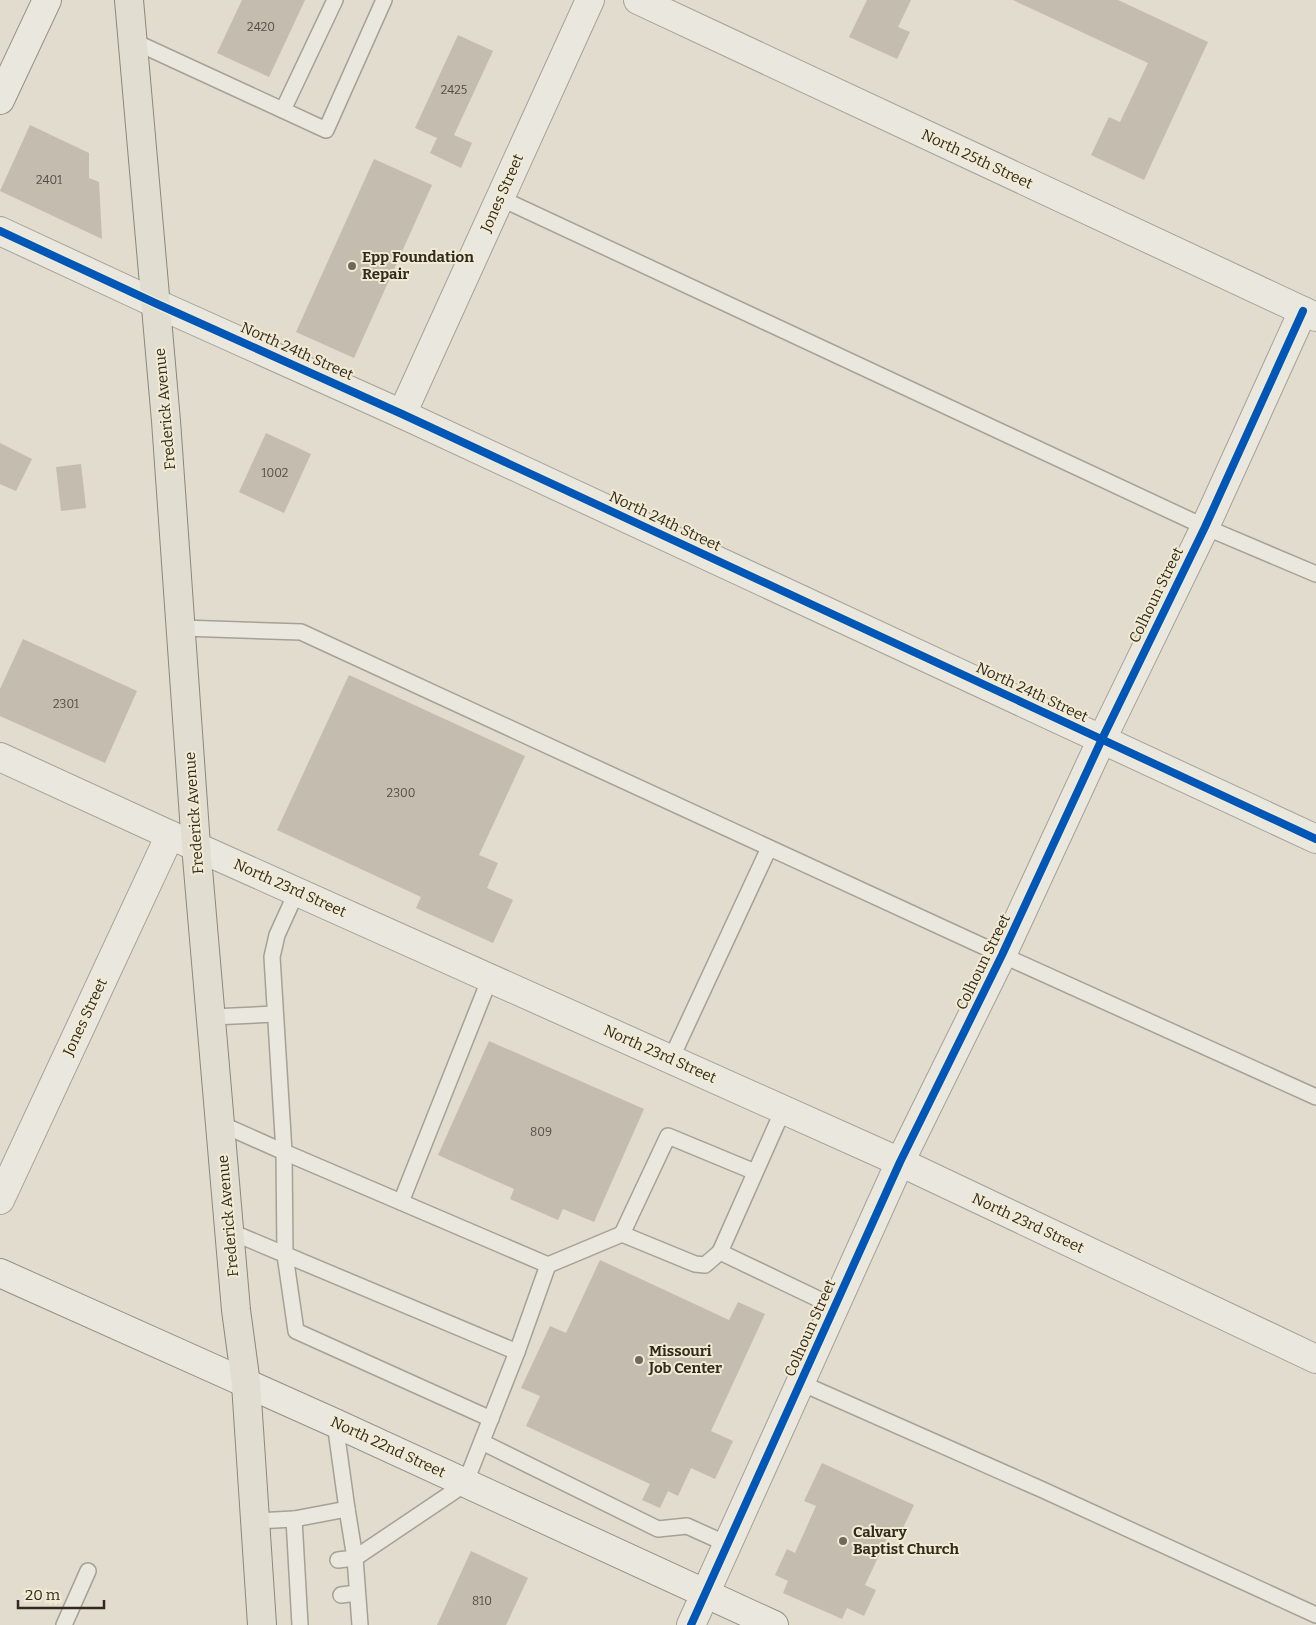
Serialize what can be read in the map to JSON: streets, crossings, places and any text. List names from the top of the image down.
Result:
{
  "streets": {
    "main road": ["Frederick Avenue"],
    "street": [
      "North 25th Street",
      "Jones Street",
      "North 24th Street",
      "Colhoun Street",
      "North 23rd Street",
      "North 22nd Street"
    ]
  },
  "crossings": [
    ["North 25th Street", "Colhoun Street"],
    ["Jones Street", "North 24th Street"],
    ["Jones Street", "North 23rd Street"],
    ["North 24th Street", "Frederick Avenue"],
    ["North 24th Street", "Colhoun Street"],
    ["Frederick Avenue", "North 23rd Street"],
    ["Frederick Avenue", "North 22nd Street"],
    ["Colhoun Street", "North 23rd Street"],
    ["Colhoun Street", "North 22nd Street"]
  ],
  "places": ["Epp Foundation Repair", "Missouri Job Center", "Calvary Baptist Church"],
  "house_numbers": [
    "2420",
    "2425",
    "2401",
    "1002",
    "2301",
    "2300",
    "809",
    "810"
  ],
  "scale_bar": "20 m"
}
